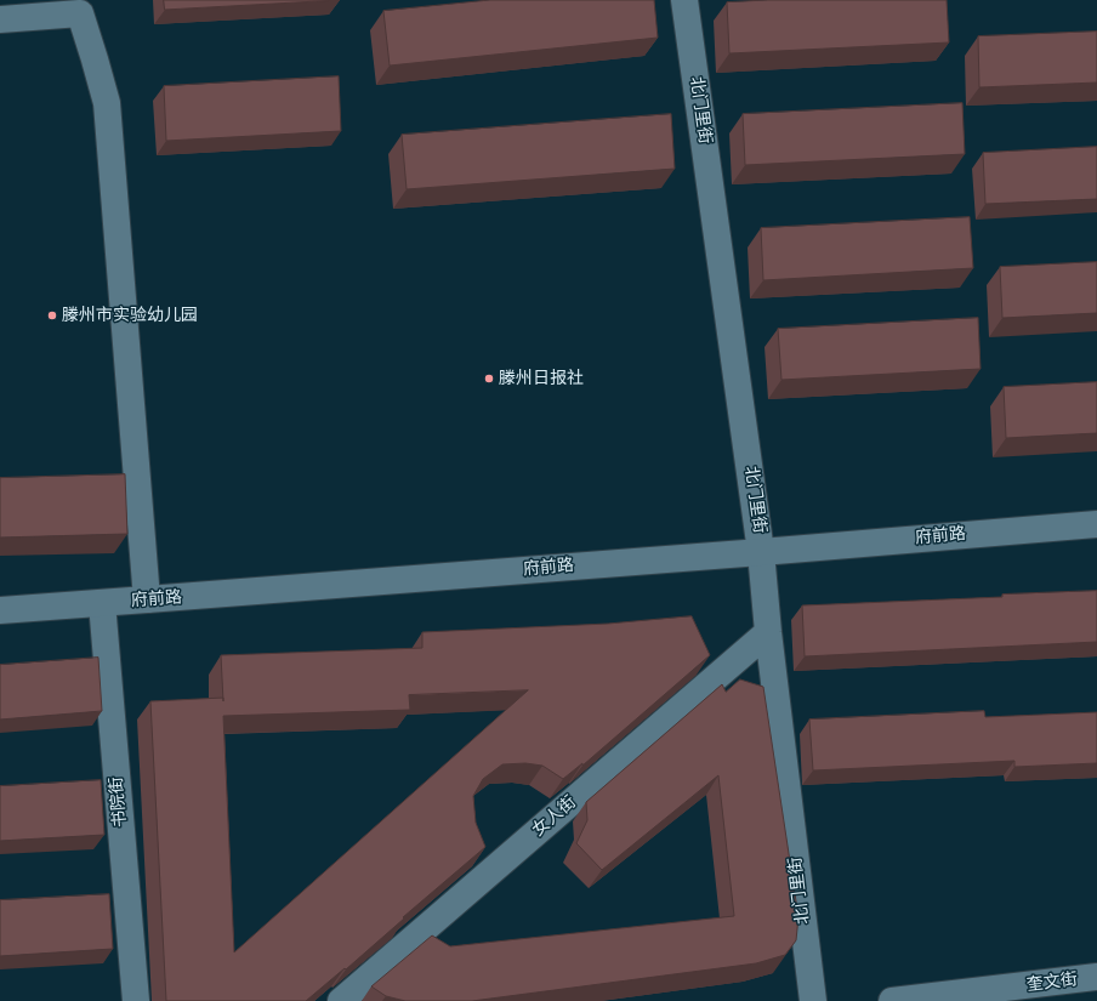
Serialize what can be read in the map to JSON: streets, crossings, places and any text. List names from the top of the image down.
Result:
{
  "streets": {
    "street": [
      "北门里街",
      "府前路",
      "书院街",
      "女人街",
      "奎文街"
    ]
  },
  "crossings": [
    ["北门里街", "府前路"],
    ["北门里街", "女人街"],
    ["府前路", "书院街"]
  ],
  "places": ["滕州市实验幼儿园", "滕州日报社"]
}
